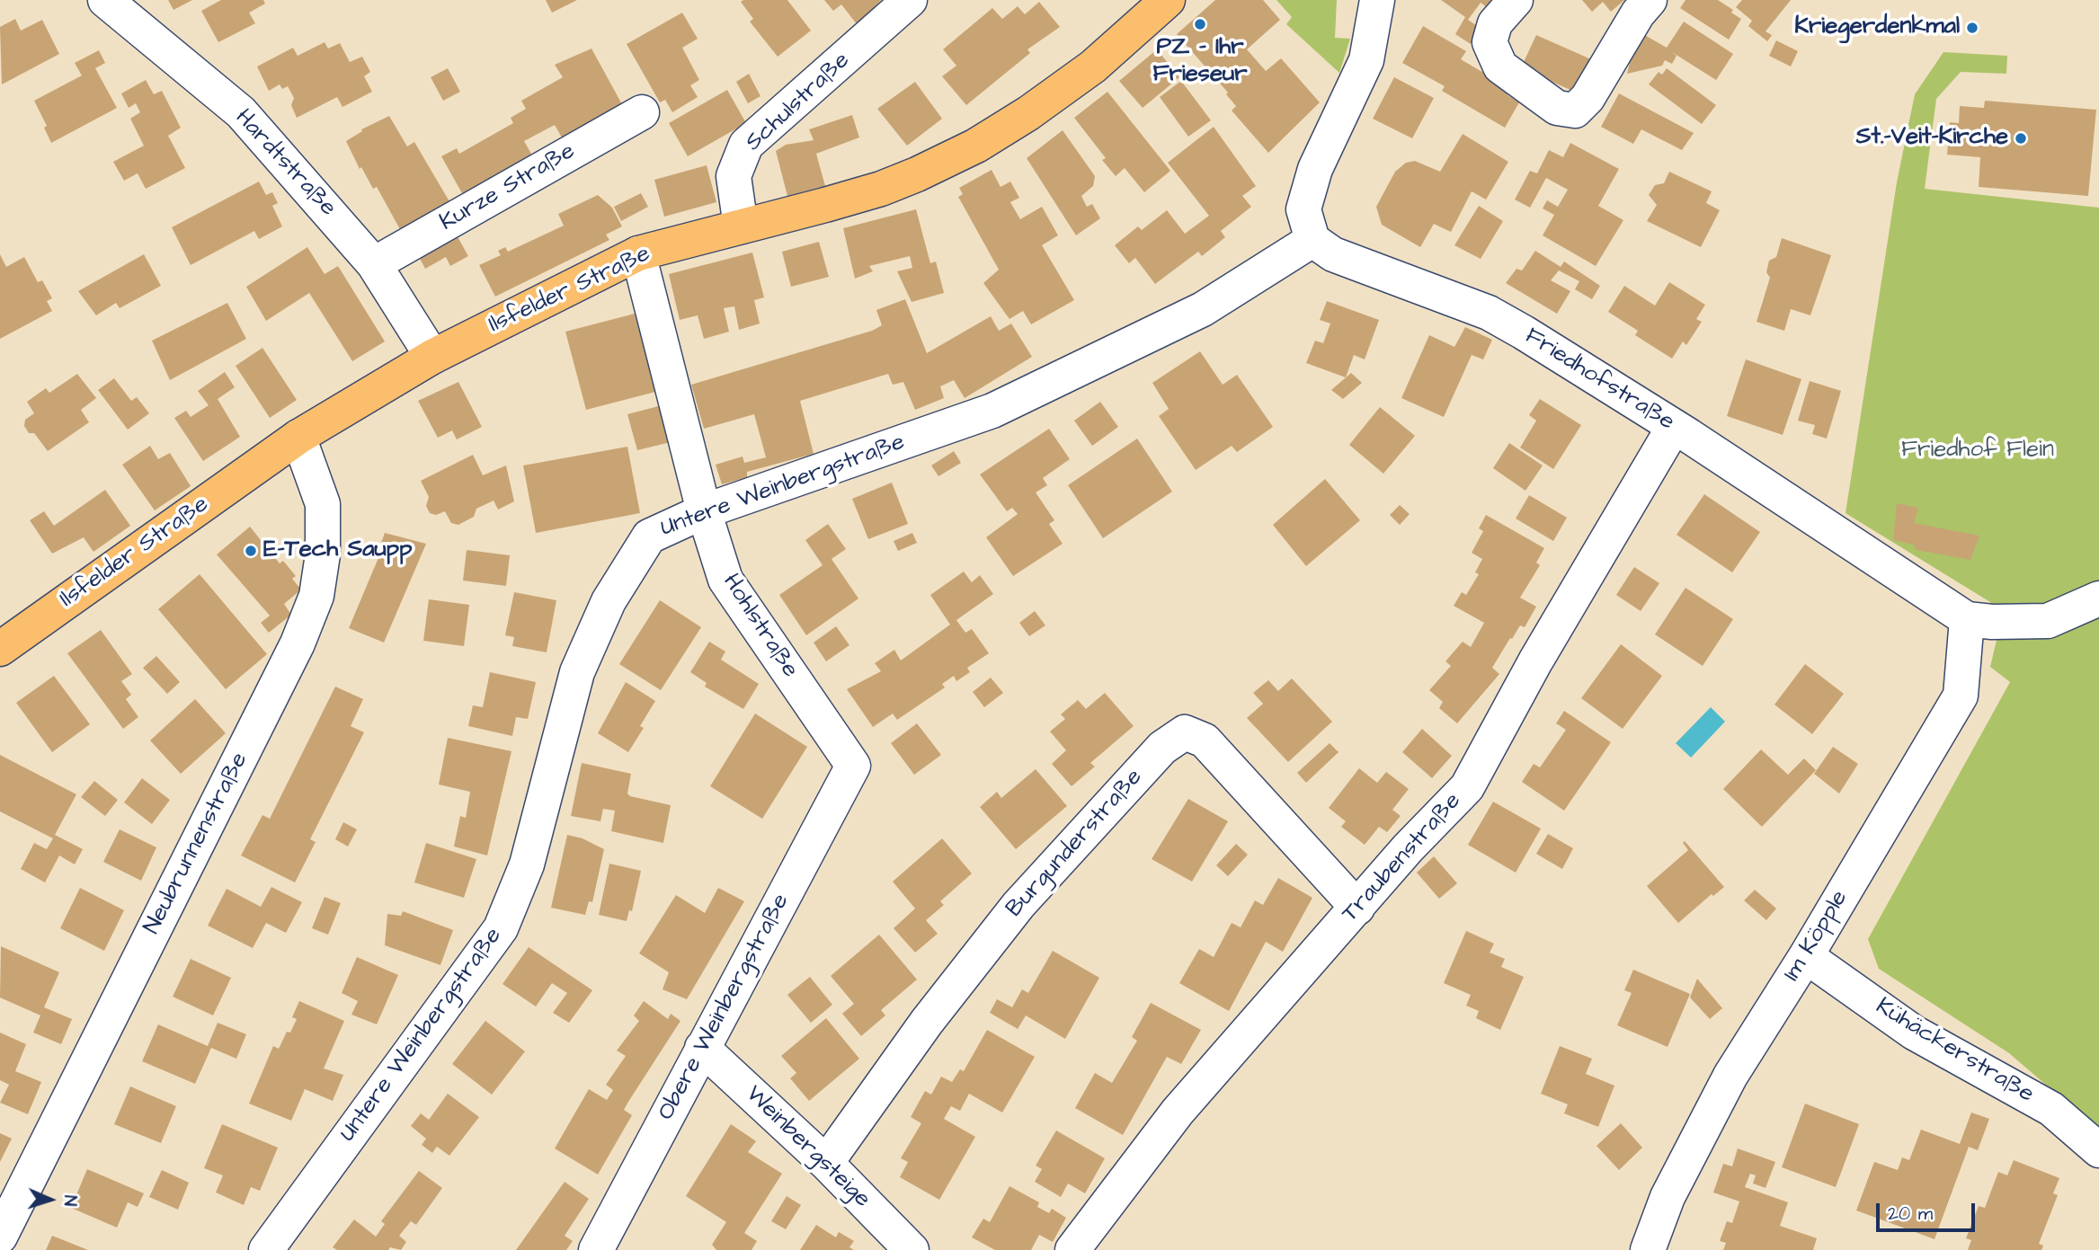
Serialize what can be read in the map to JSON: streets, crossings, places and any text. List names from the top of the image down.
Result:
{
  "streets": {
    "main road": ["Ilsfelder Straße"],
    "street": [
      "Schulstraße",
      "Hardtstraße",
      "Kurze Straße",
      "Friedhofstraße",
      "Untere Weinbergstraße",
      "Hohlstraße",
      "Neubrunnenstraße",
      "Burgunderstraße",
      "Traubenstraße",
      "Im Köpple",
      "Obere Weinbergstraße",
      "Kühäckerstraße",
      "Weinbergsteige"
    ]
  },
  "crossings": [
    ["Schulstraße", "Ilsfelder Straße"],
    ["Hardtstraße", "Kurze Straße"],
    ["Hardtstraße", "Ilsfelder Straße"],
    ["Ilsfelder Straße", "Hohlstraße"],
    ["Ilsfelder Straße", "Neubrunnenstraße"],
    ["Friedhofstraße", "Untere Weinbergstraße"],
    ["Friedhofstraße", "Traubenstraße"],
    ["Friedhofstraße", "Im Köpple"],
    ["Untere Weinbergstraße", "Hohlstraße"],
    ["Hohlstraße", "Obere Weinbergstraße"],
    ["Burgunderstraße", "Traubenstraße"],
    ["Burgunderstraße", "Weinbergsteige"],
    ["Im Köpple", "Kühäckerstraße"],
    ["Obere Weinbergstraße", "Weinbergsteige"]
  ],
  "parks": ["Friedhof Flein"],
  "places": [
    "PZ - Ihr Frieseur",
    "Kriegerdenkmal",
    "St.-Veit-Kirche",
    "E-Tech Saupp"
  ],
  "scale_bar": "20 m",
  "north": "right"
}
